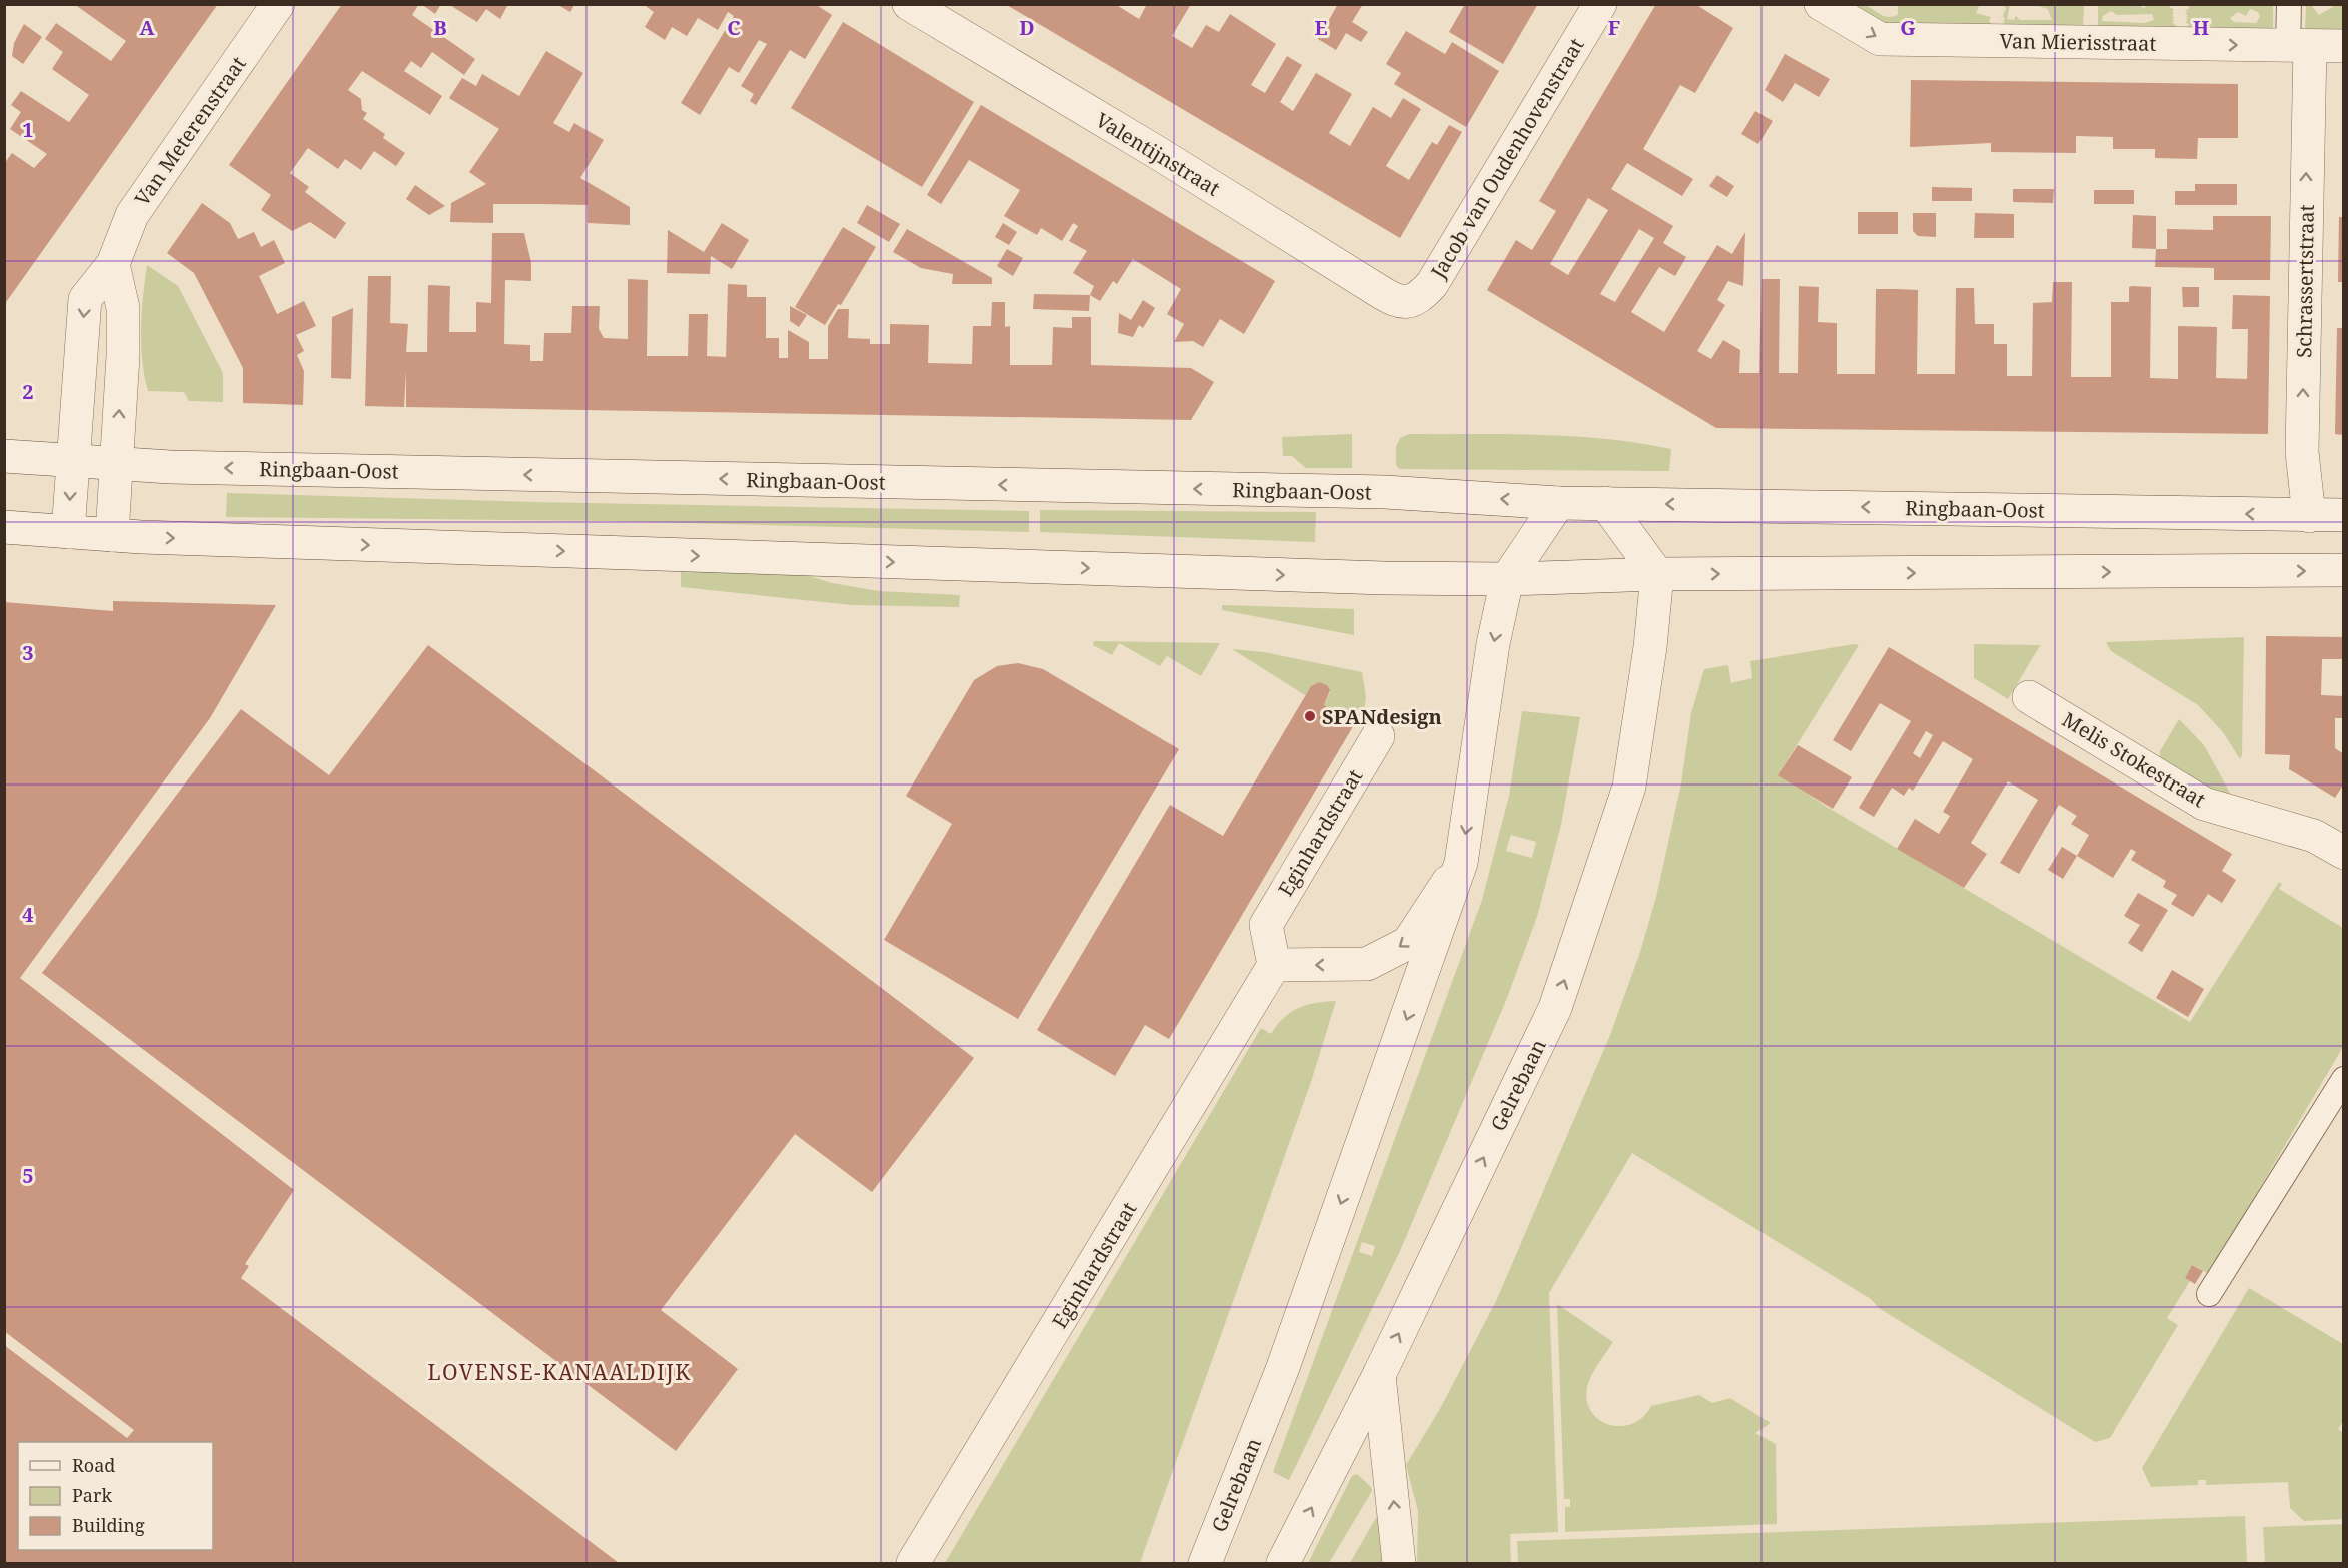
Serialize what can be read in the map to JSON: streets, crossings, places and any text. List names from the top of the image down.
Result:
{
  "streets": {
    "street": [
      "Van Mierisstraat",
      "Van Meterenstraat",
      "Valentijnstraat",
      "Jacob van Oudenhovenstraat",
      "Schrassertstraat",
      "Ringbaan-Oost",
      "Melis Stokestraat",
      "Eginhardstraat",
      "Gelrebaan"
    ]
  },
  "crossings": [
    ["Van Mierisstraat", "Schrassertstraat"],
    ["Van Meterenstraat", "Ringbaan-Oost"],
    ["Valentijnstraat", "Jacob van Oudenhovenstraat"],
    ["Schrassertstraat", "Ringbaan-Oost"]
  ],
  "one_way": ["Van Mierisstraat", "Schrassertstraat"],
  "districts": ["LOVENSE-KANAALDIJK"],
  "places": ["SPANdesign"],
  "legend": ["Road", "Park", "Building"],
  "grid": {
    "columns": [
      "A",
      "B",
      "C",
      "D",
      "E",
      "F",
      "G",
      "H"
    ],
    "rows": [
      "1",
      "2",
      "3",
      "4",
      "5"
    ]
  }
}
